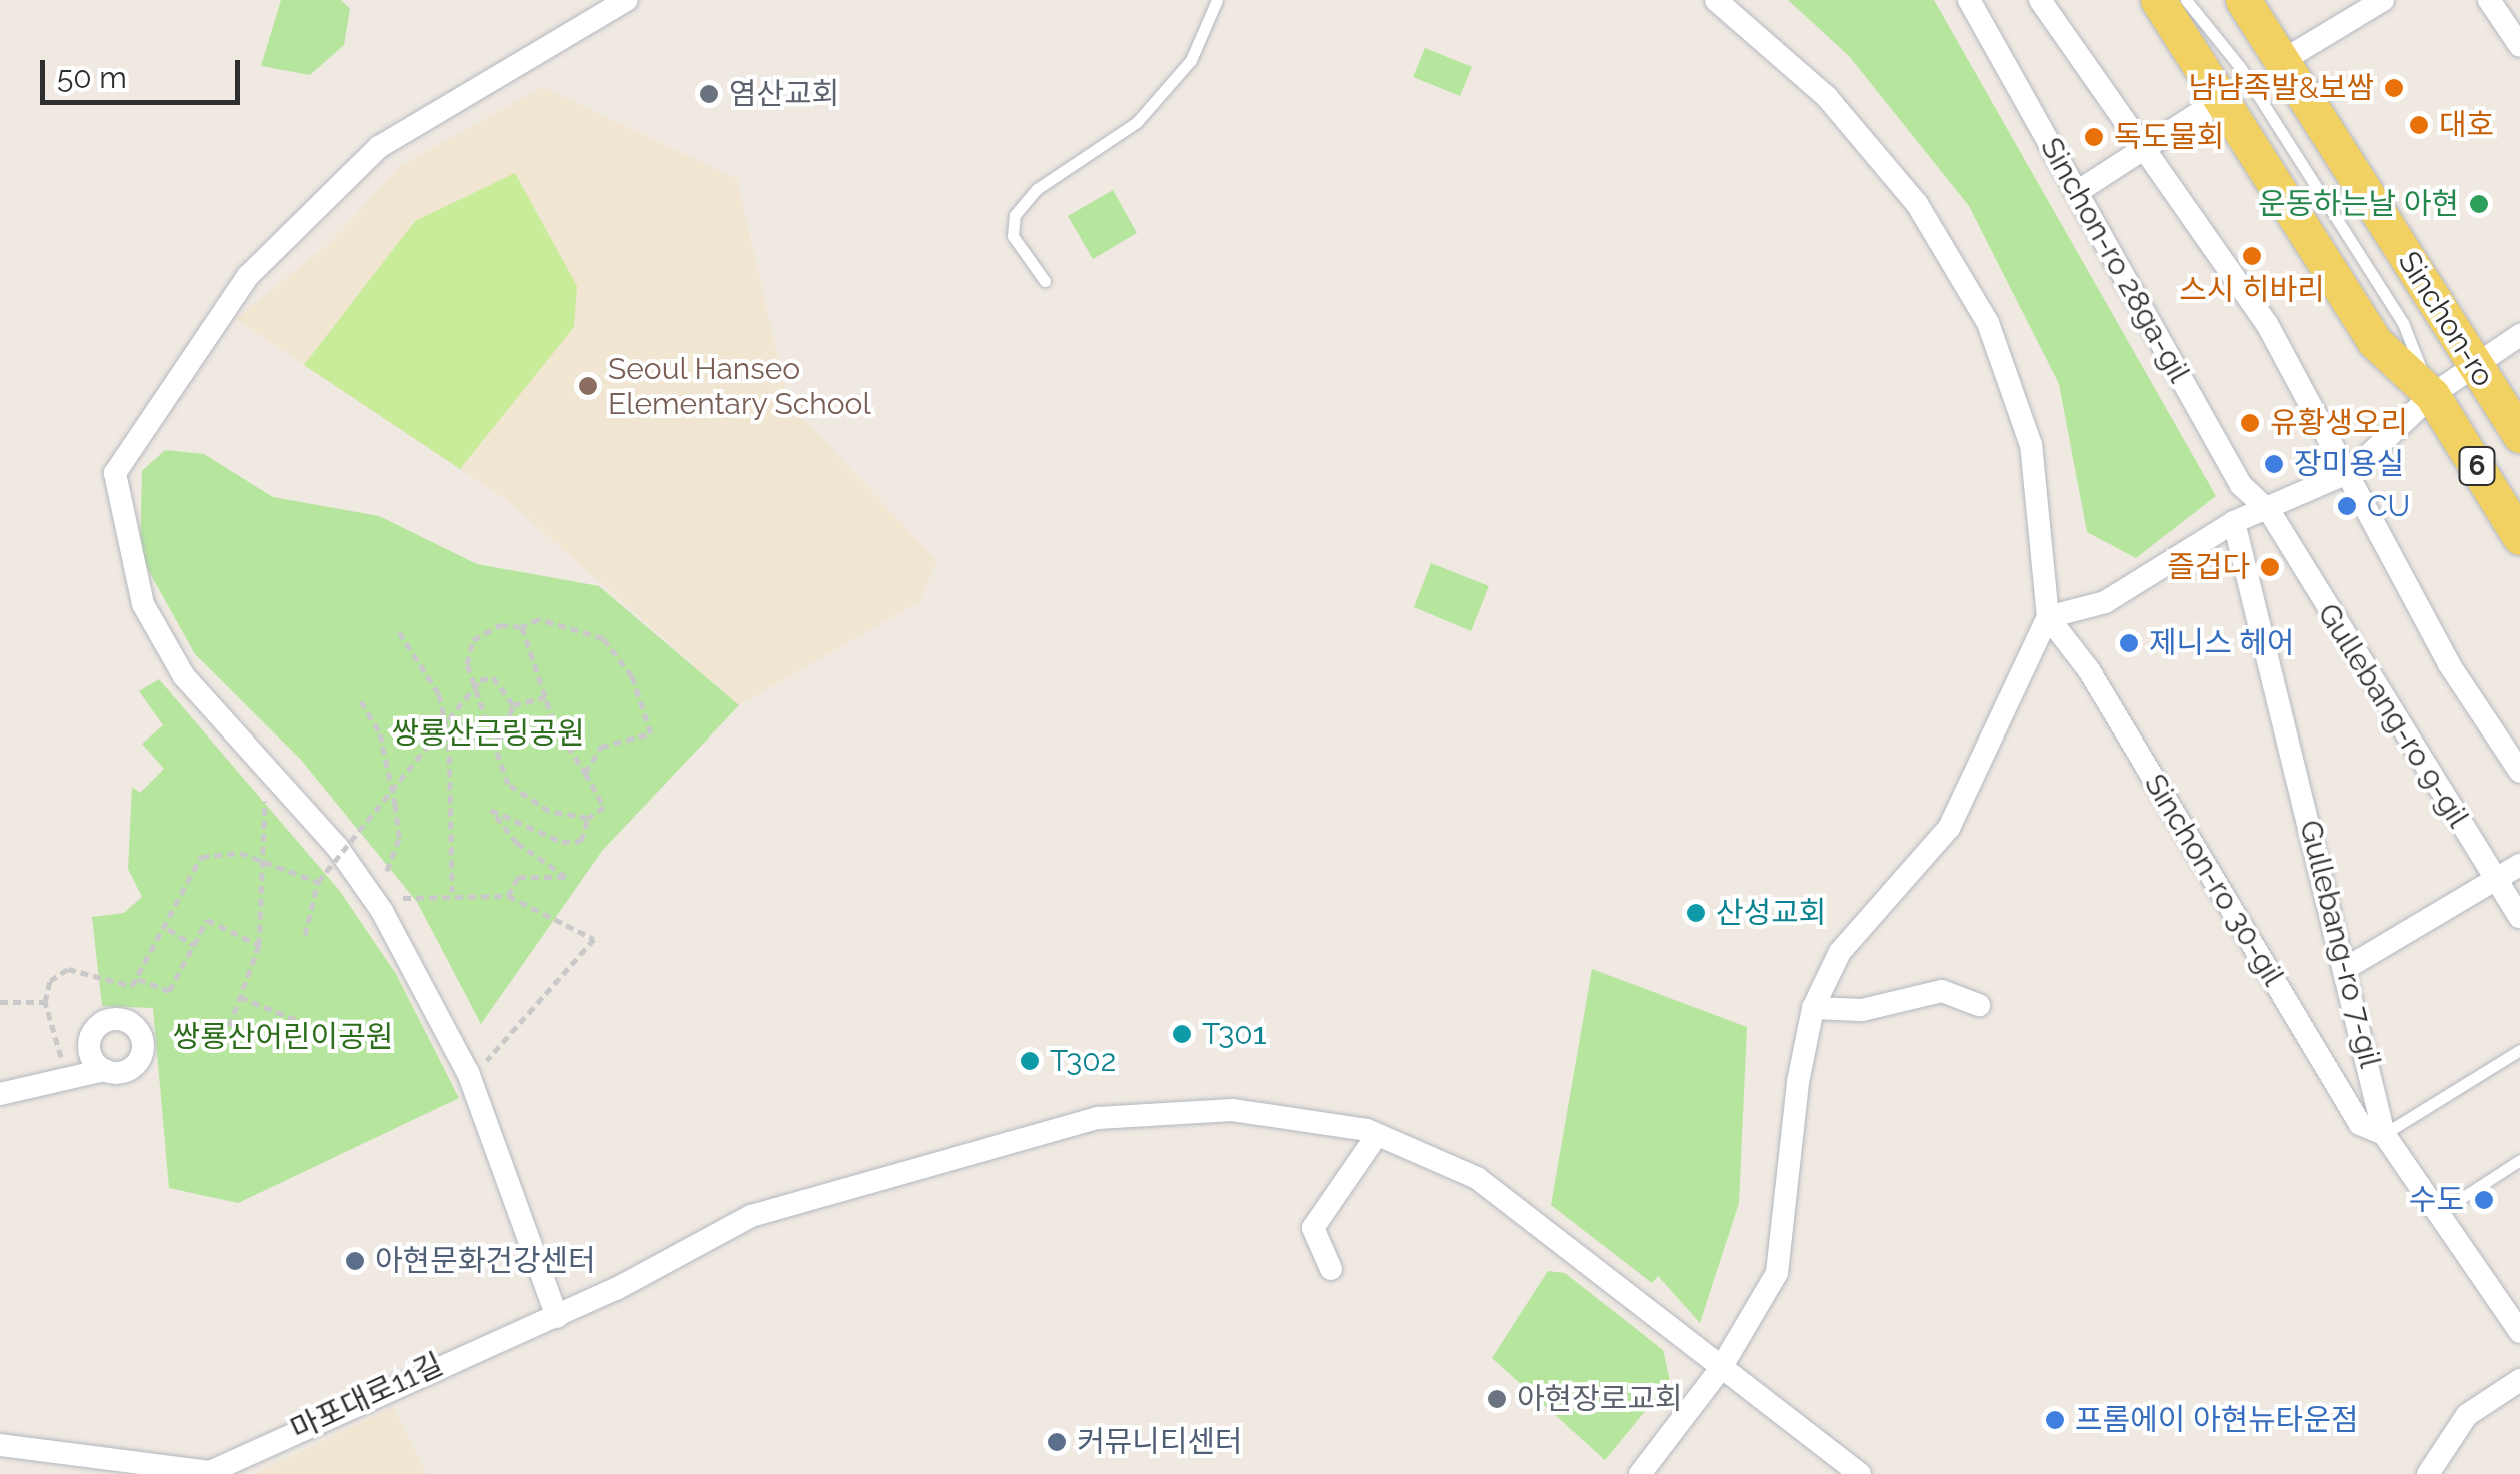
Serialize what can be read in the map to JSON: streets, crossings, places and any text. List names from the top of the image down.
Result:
{
  "streets": {
    "main road": ["Sinchon-ro", "6"],
    "street": [
      "Sinchon-ro 28ga-gil",
      "Gullebang-ro 9-gil",
      "Sinchon-ro 30-gil",
      "Gullebang-ro 7-gil",
      "마포대로11길"
    ]
  },
  "crossings": [
    ["Sinchon-ro 28ga-gil", "Gullebang-ro 9-gil"],
    ["Sinchon-ro 30-gil", "Gullebang-ro 7-gil"]
  ],
  "parks": ["쌍룡산근링공원", "쌍룡산어린이공원"],
  "places": [
    "냠냠족발&보쌈",
    "염산교회",
    "대호",
    "독도물회",
    "운동하는날 아현",
    "스시 히바리",
    "Seoul Hanseo Elementary School",
    "유황생오리",
    "장미용실",
    "CU",
    "즐겁다",
    "제니스 헤어",
    "산성교회",
    "T301",
    "T302",
    "수도",
    "아현문화건강센터",
    "아현장로교회",
    "프롬에이 아현뉴타운점",
    "커뮤니티센터"
  ],
  "scale_bar": "50 m"
}
